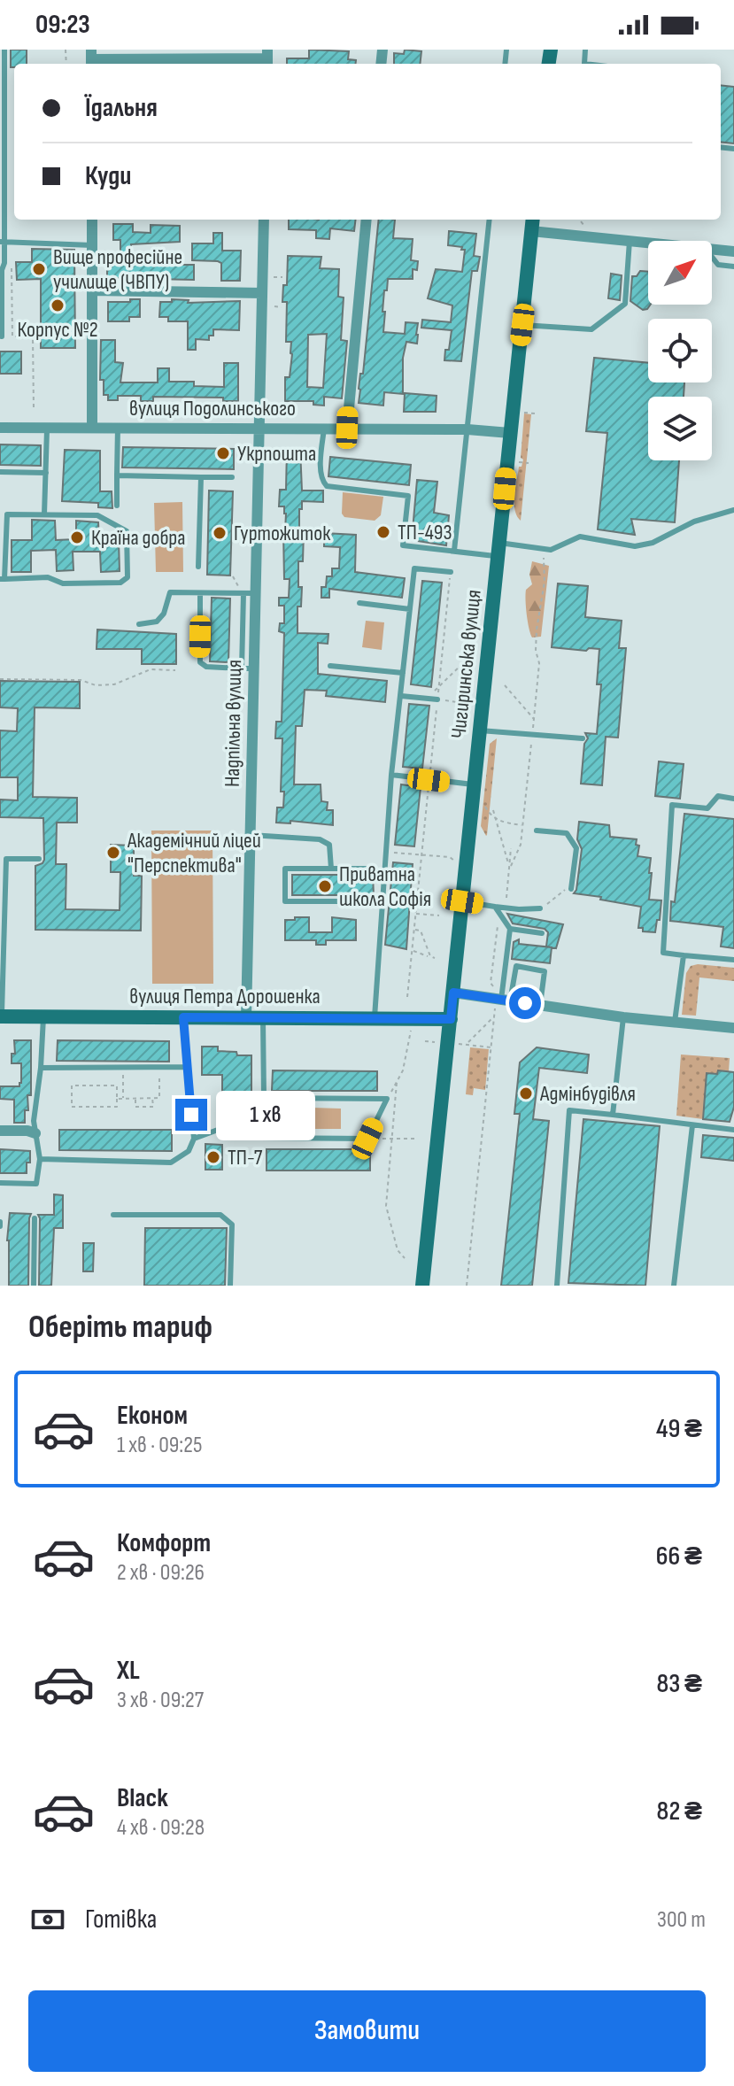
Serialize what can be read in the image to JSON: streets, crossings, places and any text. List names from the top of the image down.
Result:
{
  "streets": {
    "main road": ["Чигиринська вулиця", "вулиця Петра Дорошенка"],
    "street": ["вулиця Подолинського", "Надпільна вулиця"]
  },
  "crossings": [
    ["вулиця Подолинського", "Чигиринська вулиця"],
    ["вулиця Подолинського", "Надпільна вулиця"],
    ["Чигиринська вулиця", "вулиця Петра Дорошенка"],
    ["Надпільна вулиця", "вулиця Петра Дорошенка"]
  ],
  "places": [
    "Вище професійне училище (ЧВПУ)",
    "Корпус №2",
    "Укрпошта",
    "ТП-493",
    "Гуртожиток",
    "Країна добра",
    "Академічний ліцей \"Перспектива\"",
    "Приватна школа Софія",
    "Адмінбудівля",
    "ТП-7"
  ],
  "north": "top right",
  "page": {
    "status": "09:23",
    "banner": ["Їдальня", "Куди"],
    "bubble": "1 хв",
    "heading": "Оберіть тариф",
    "list": [
      {
        "name": "Економ",
        "note": "1 хв · 09:25",
        "value": "49 ₴"
      },
      {
        "name": "Комфорт",
        "note": "2 хв · 09:26",
        "value": "66 ₴"
      },
      {
        "name": "XL",
        "note": "3 хв · 09:27",
        "value": "83 ₴"
      },
      {
        "name": "Black",
        "note": "4 хв · 09:28",
        "value": "82 ₴"
      }
    ],
    "pay": ["Готівка", "300 m"],
    "buttons": "Замовити"
  }
}
